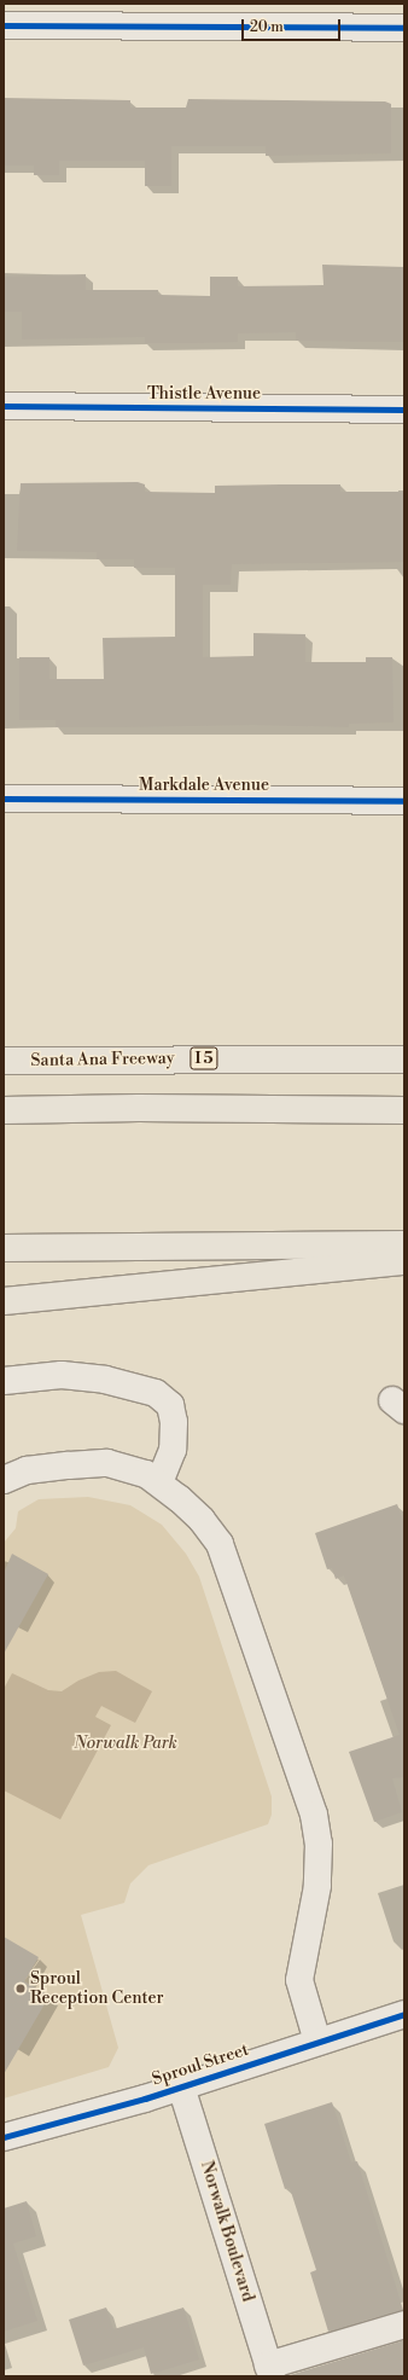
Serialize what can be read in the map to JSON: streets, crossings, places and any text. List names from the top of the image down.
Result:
{
  "streets": {
    "highway": ["I 5", "Santa Ana Freeway"],
    "street": [
      "Thistle Avenue",
      "Markdale Avenue",
      "Sproul Street",
      "Norwalk Boulevard"
    ]
  },
  "crossings": [
    ["Sproul Street", "Norwalk Boulevard"]
  ],
  "parks": ["Norwalk Park"],
  "places": ["Sproul Reception Center"],
  "scale_bar": "20 m"
}
